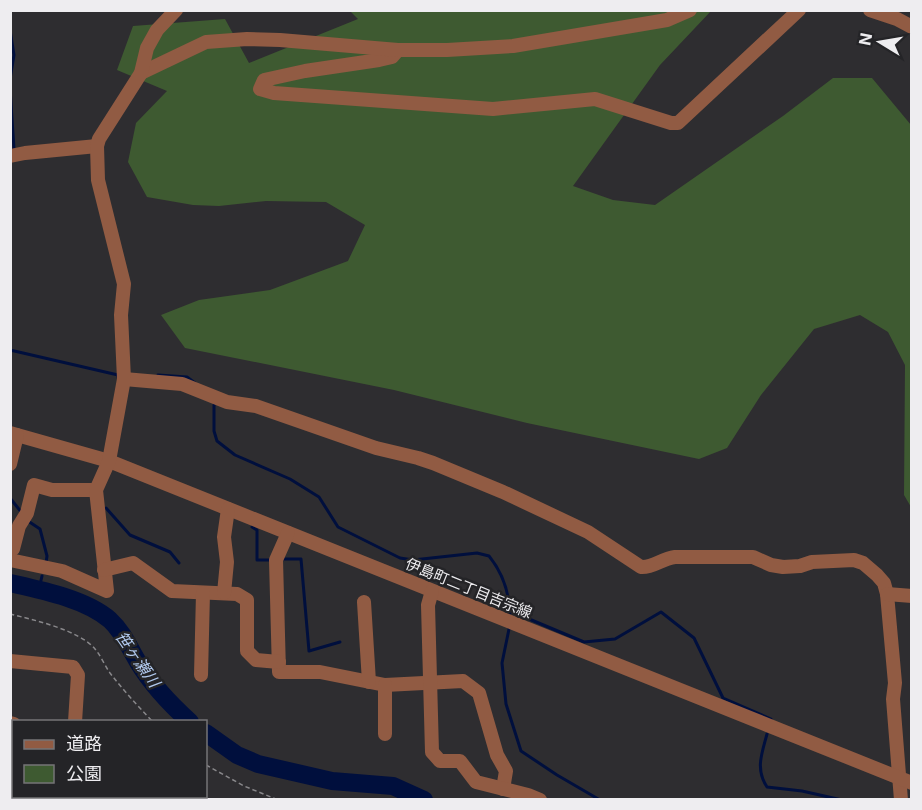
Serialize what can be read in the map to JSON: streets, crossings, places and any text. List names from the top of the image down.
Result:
{
  "streets": {
    "street": ["伊島町二丁目吉宗線"]
  },
  "water": ["笹ヶ瀬川"],
  "legend": ["道路", "公園"],
  "north": "left"
}
